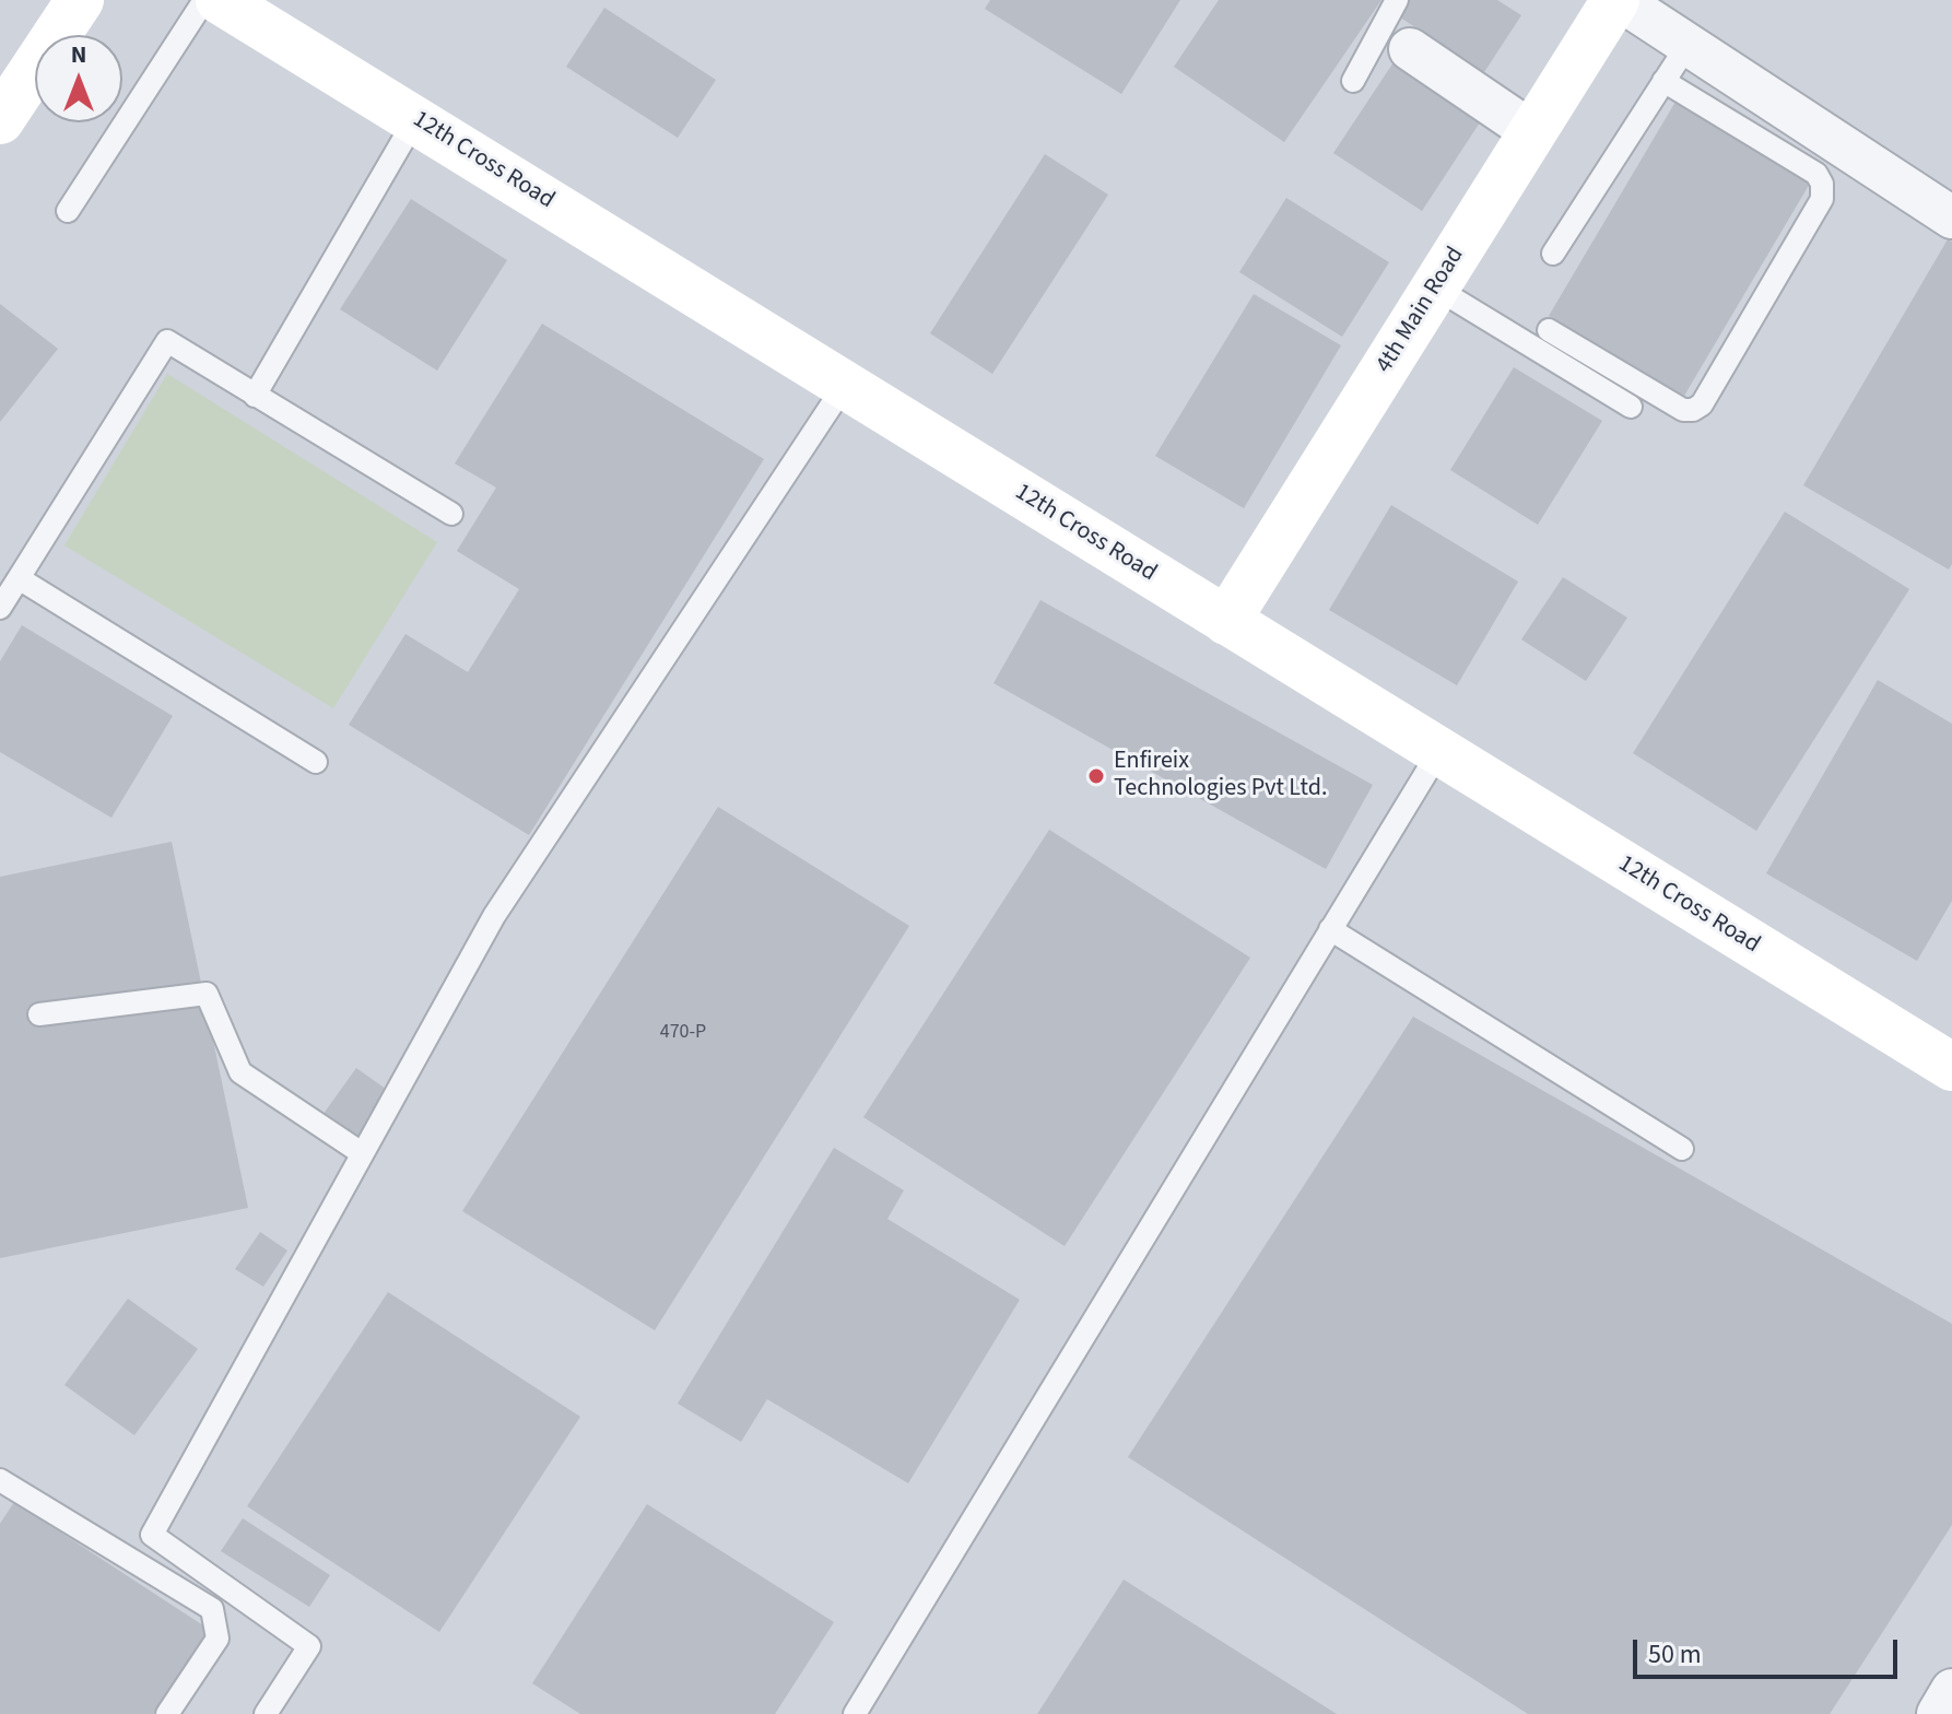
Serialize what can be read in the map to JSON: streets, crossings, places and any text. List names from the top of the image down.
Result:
{
  "streets": {
    "street": ["12th Cross Road", "4th Main Road"]
  },
  "crossings": [
    ["12th Cross Road", "4th Main Road"]
  ],
  "places": ["Enfireix Technologies Pvt Ltd."],
  "house_numbers": ["470-P"],
  "scale_bar": "50 m",
  "north": "top"
}
